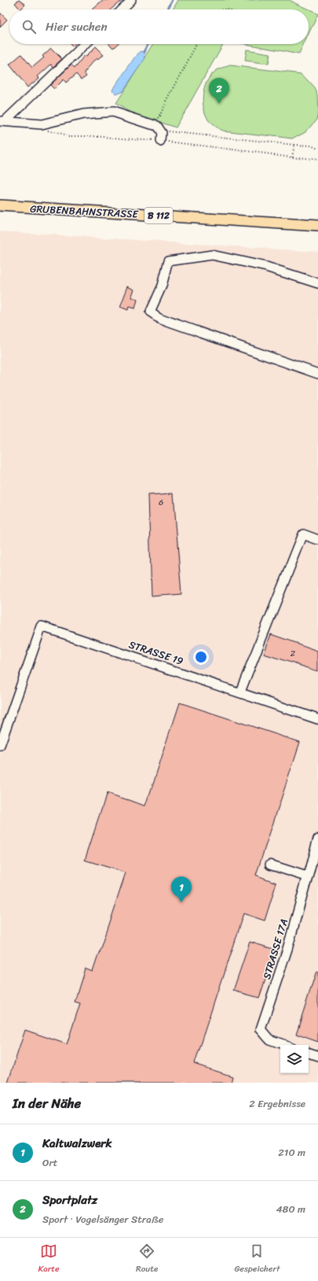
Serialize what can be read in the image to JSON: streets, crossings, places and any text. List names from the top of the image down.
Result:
{
  "streets": {
    "main road": ["GRUBENBAHNSTRASSE", "B 112"],
    "street": ["STRASSE 19", "STRASSE 17A"]
  },
  "house_numbers": ["6", "2"],
  "page": {
    "search": "Hier suchen",
    "pins": ["2", "1"],
    "heading": ["In der Nähe", "2 Ergebnisse"],
    "list": [
      {
        "mark": "1",
        "name": "Kaltwalzwerk",
        "note": "Ort",
        "value": "210 m"
      },
      {
        "mark": "2",
        "name": "Sportplatz",
        "note": "Sport · Vogelsänger Straße",
        "value": "480 m"
      }
    ],
    "nav": ["Karte", "Route", "Gespeichert"]
  }
}
